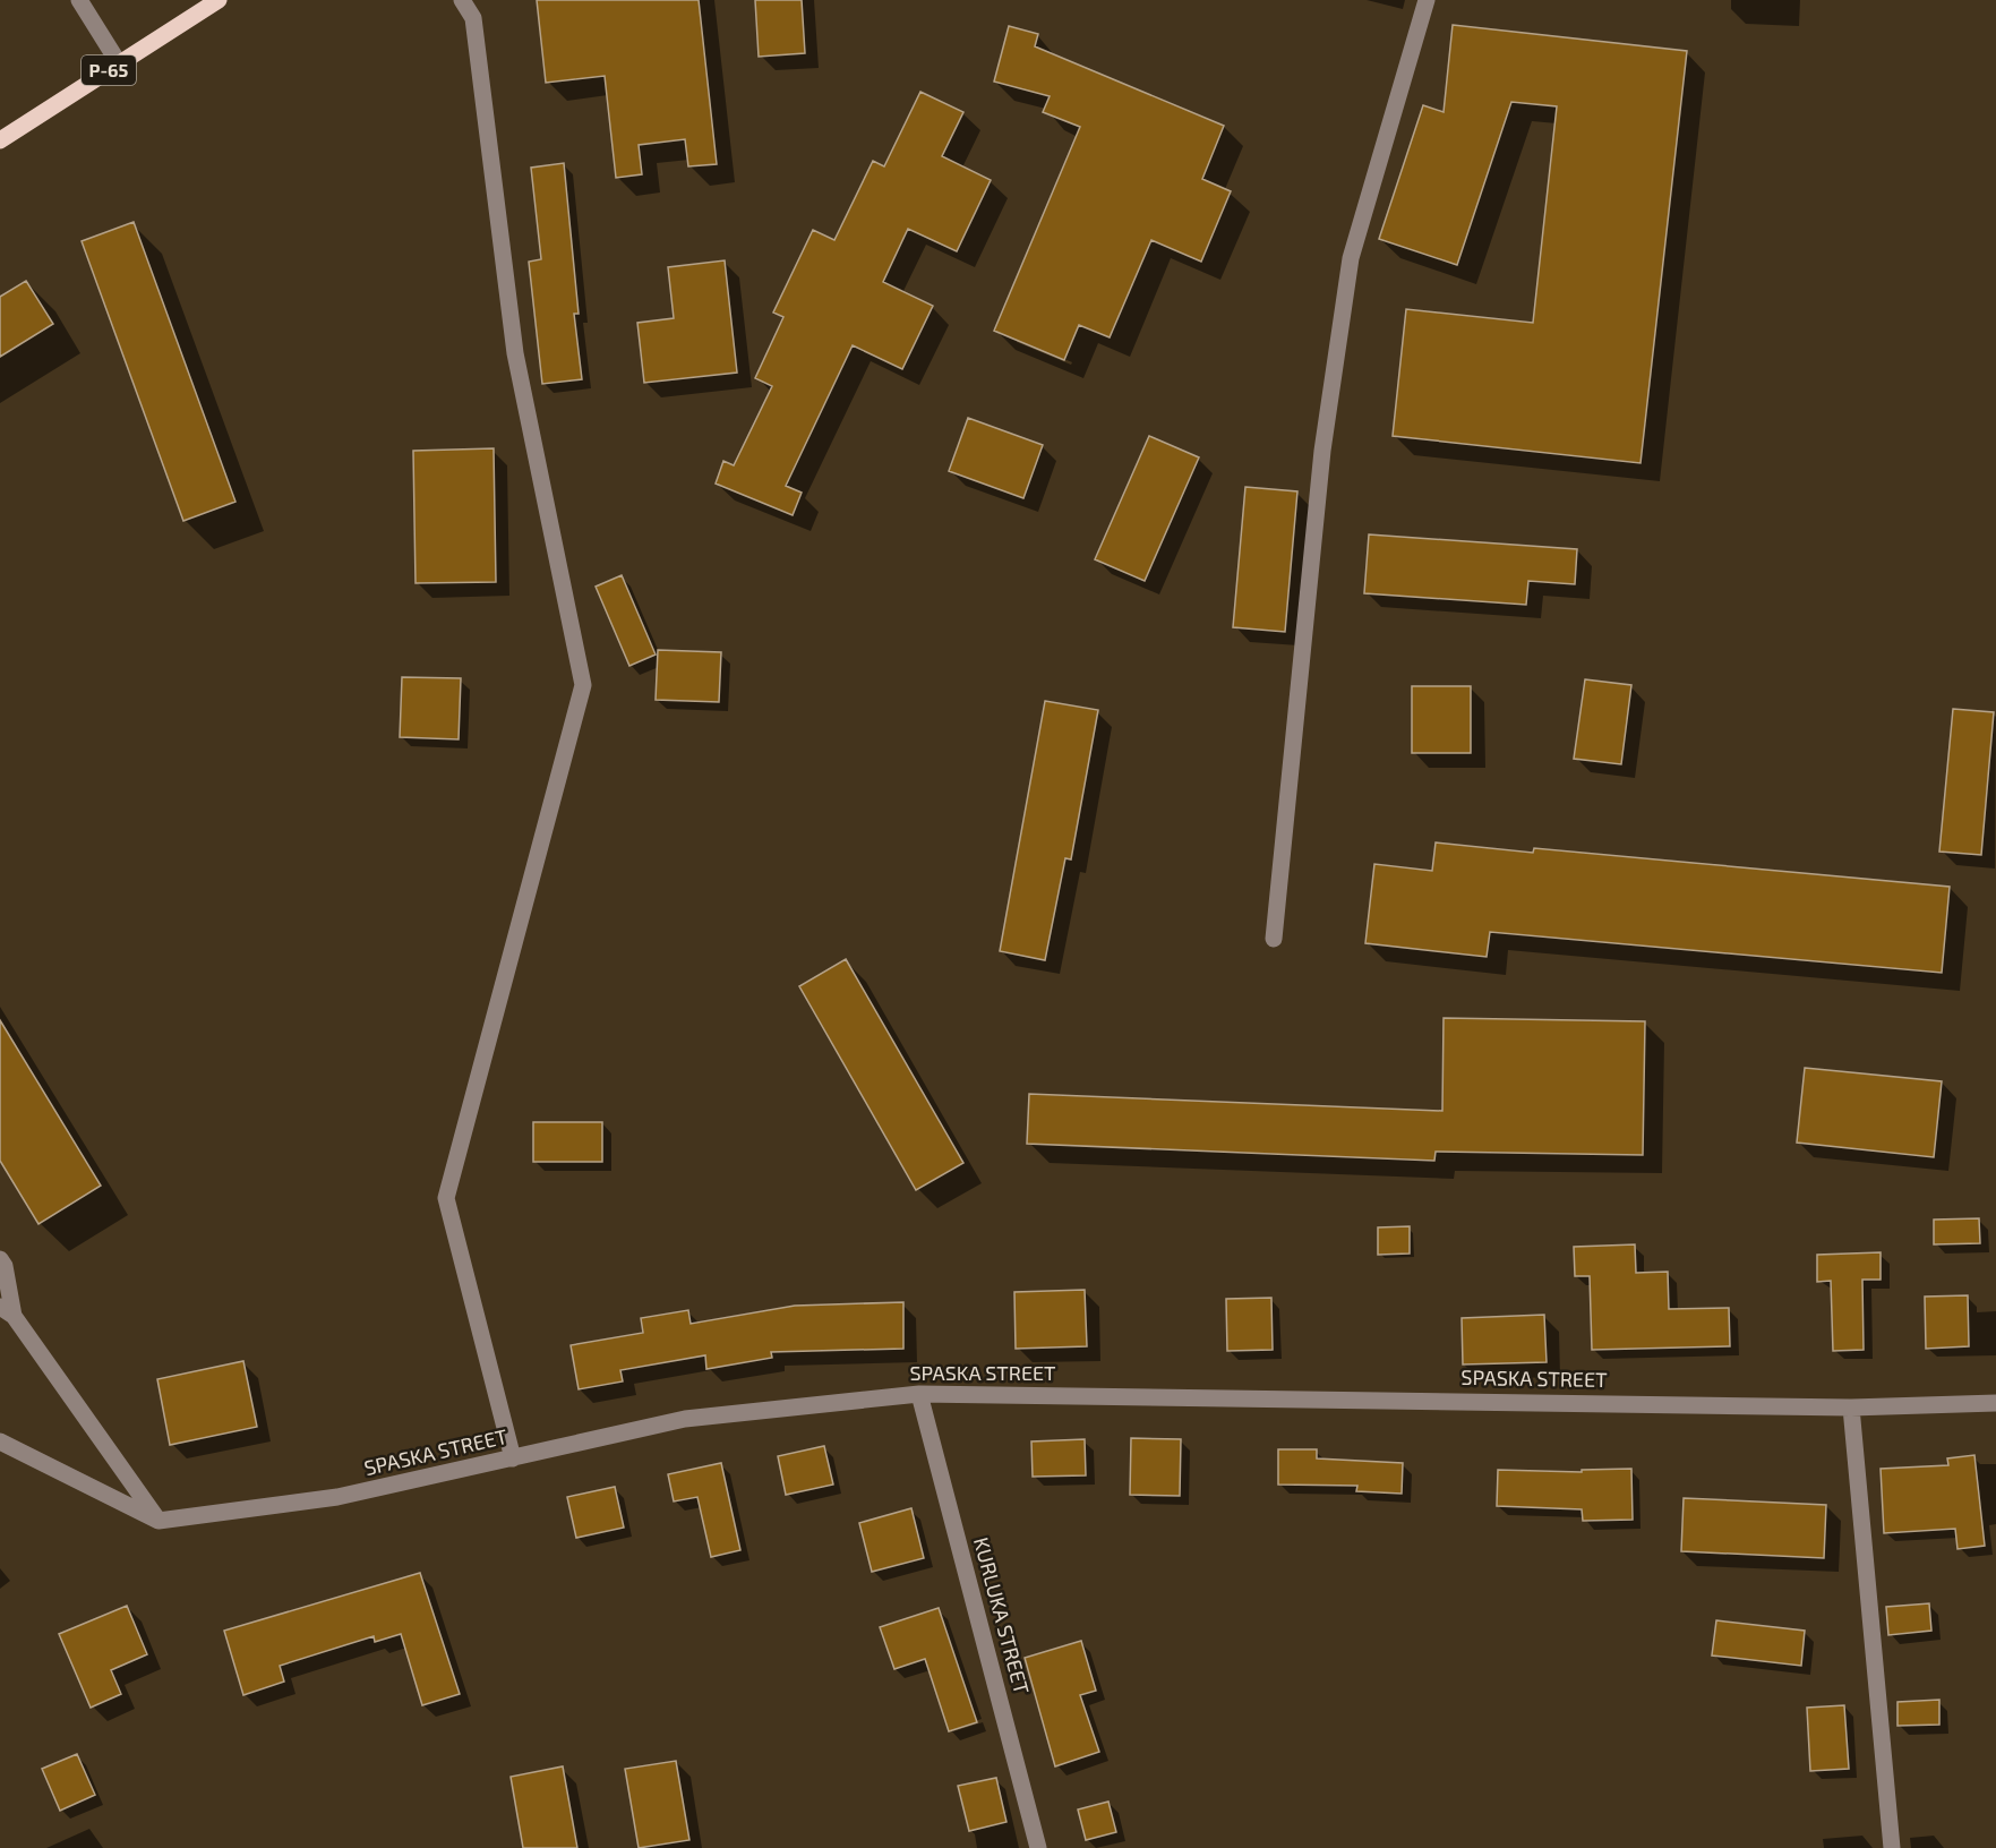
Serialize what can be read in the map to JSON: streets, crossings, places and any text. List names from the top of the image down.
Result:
{
  "streets": {
    "main road": ["Р-65"],
    "street": ["SPASKA STREET", "KURLUKA STREET"]
  },
  "crossings": [
    ["SPASKA STREET", "KURLUKA STREET"]
  ]
}
